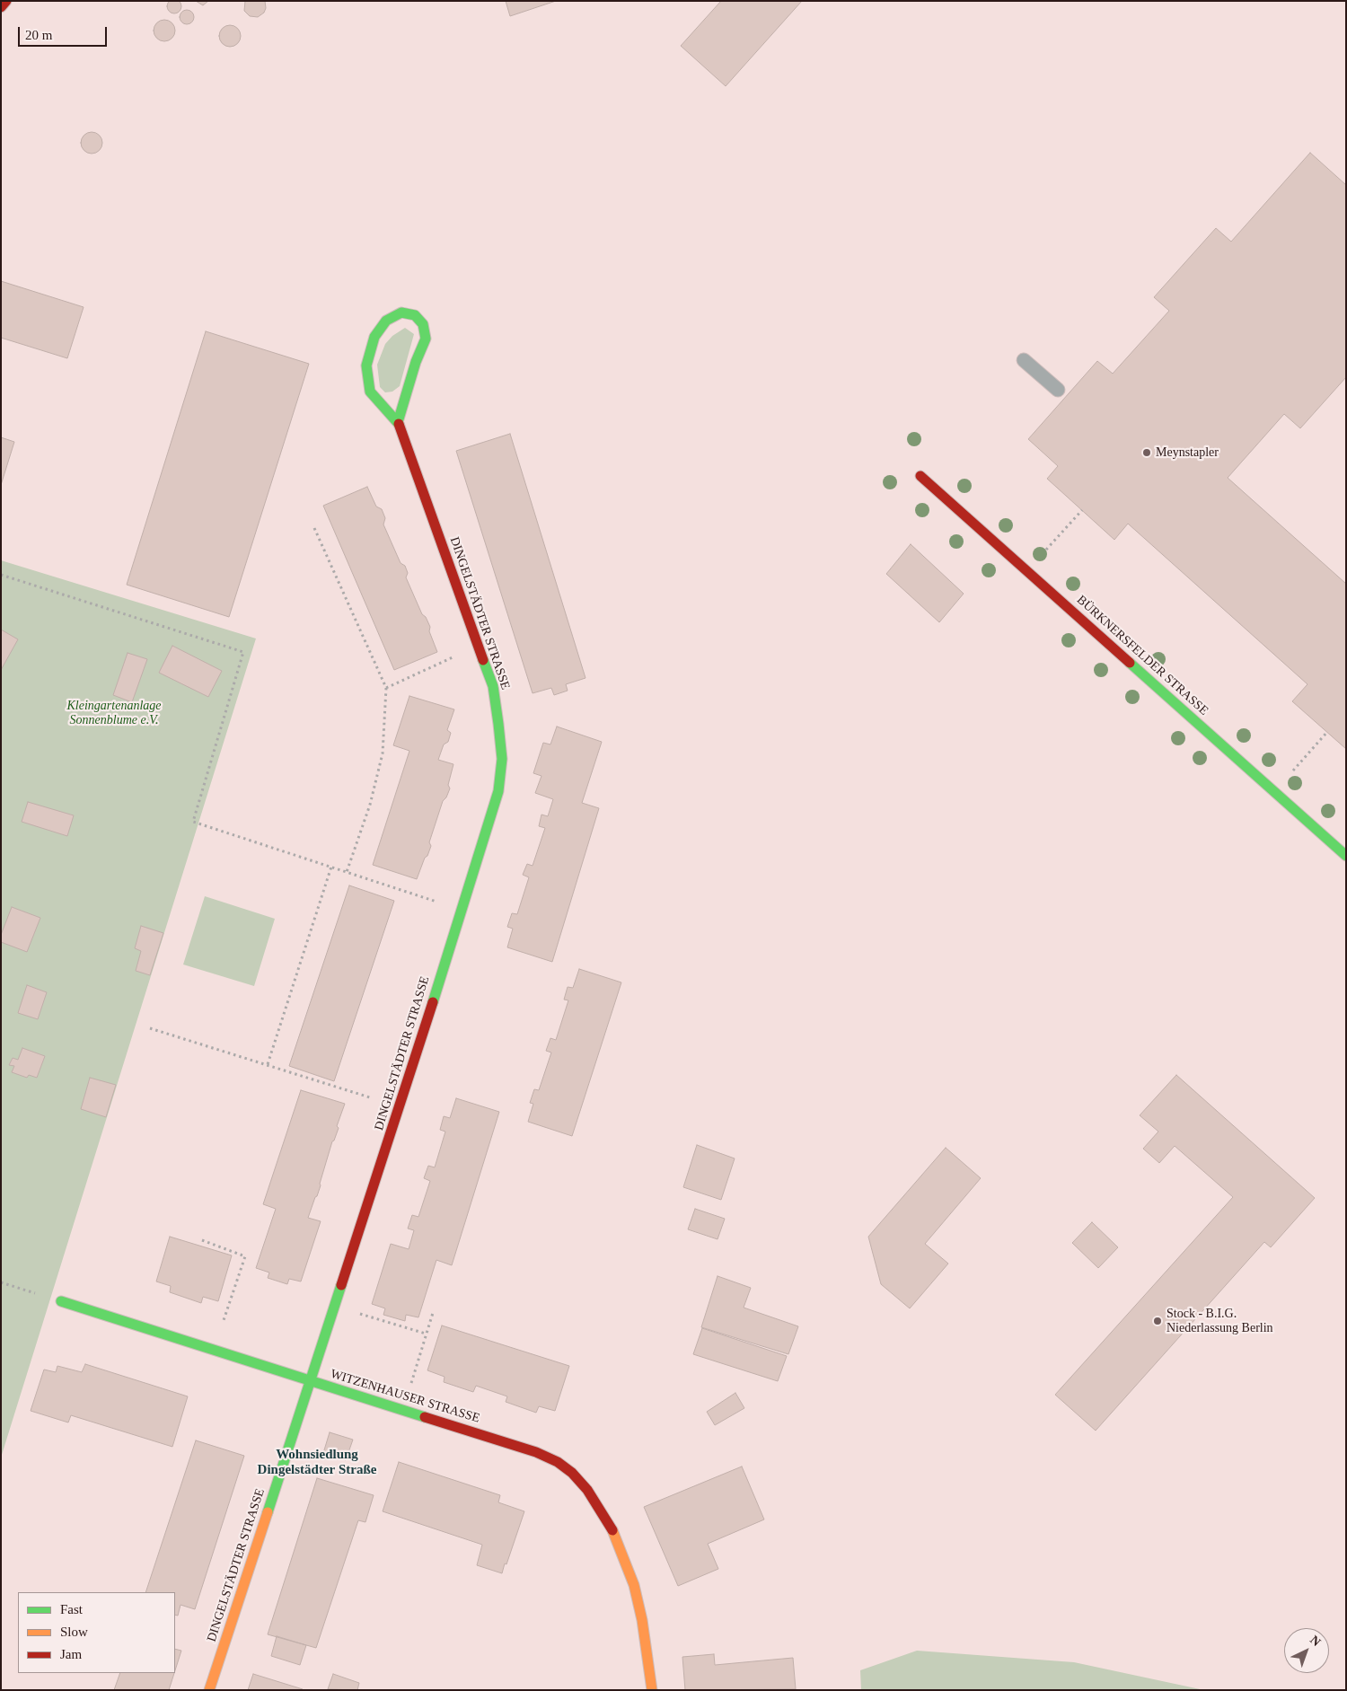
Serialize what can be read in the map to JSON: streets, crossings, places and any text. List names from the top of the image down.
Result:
{
  "streets": {
    "street": ["DINGELSTÄDTER STRASSE", "BÜRKNERSFELDER STRASSE", "WITZENHAUSER STRASSE"]
  },
  "crossings": [
    ["DINGELSTÄDTER STRASSE", "WITZENHAUSER STRASSE"]
  ],
  "districts": ["Wohnsiedlung Dingelstädter Straße"],
  "parks": ["Kleingartenanlage Sonnenblume e.V."],
  "places": ["Meynstapler", "Stock - B.I.G. Niederlassung Berlin"],
  "legend": ["Fast", "Slow", "Jam"],
  "scale_bar": "20 m",
  "north": "top right"
}
